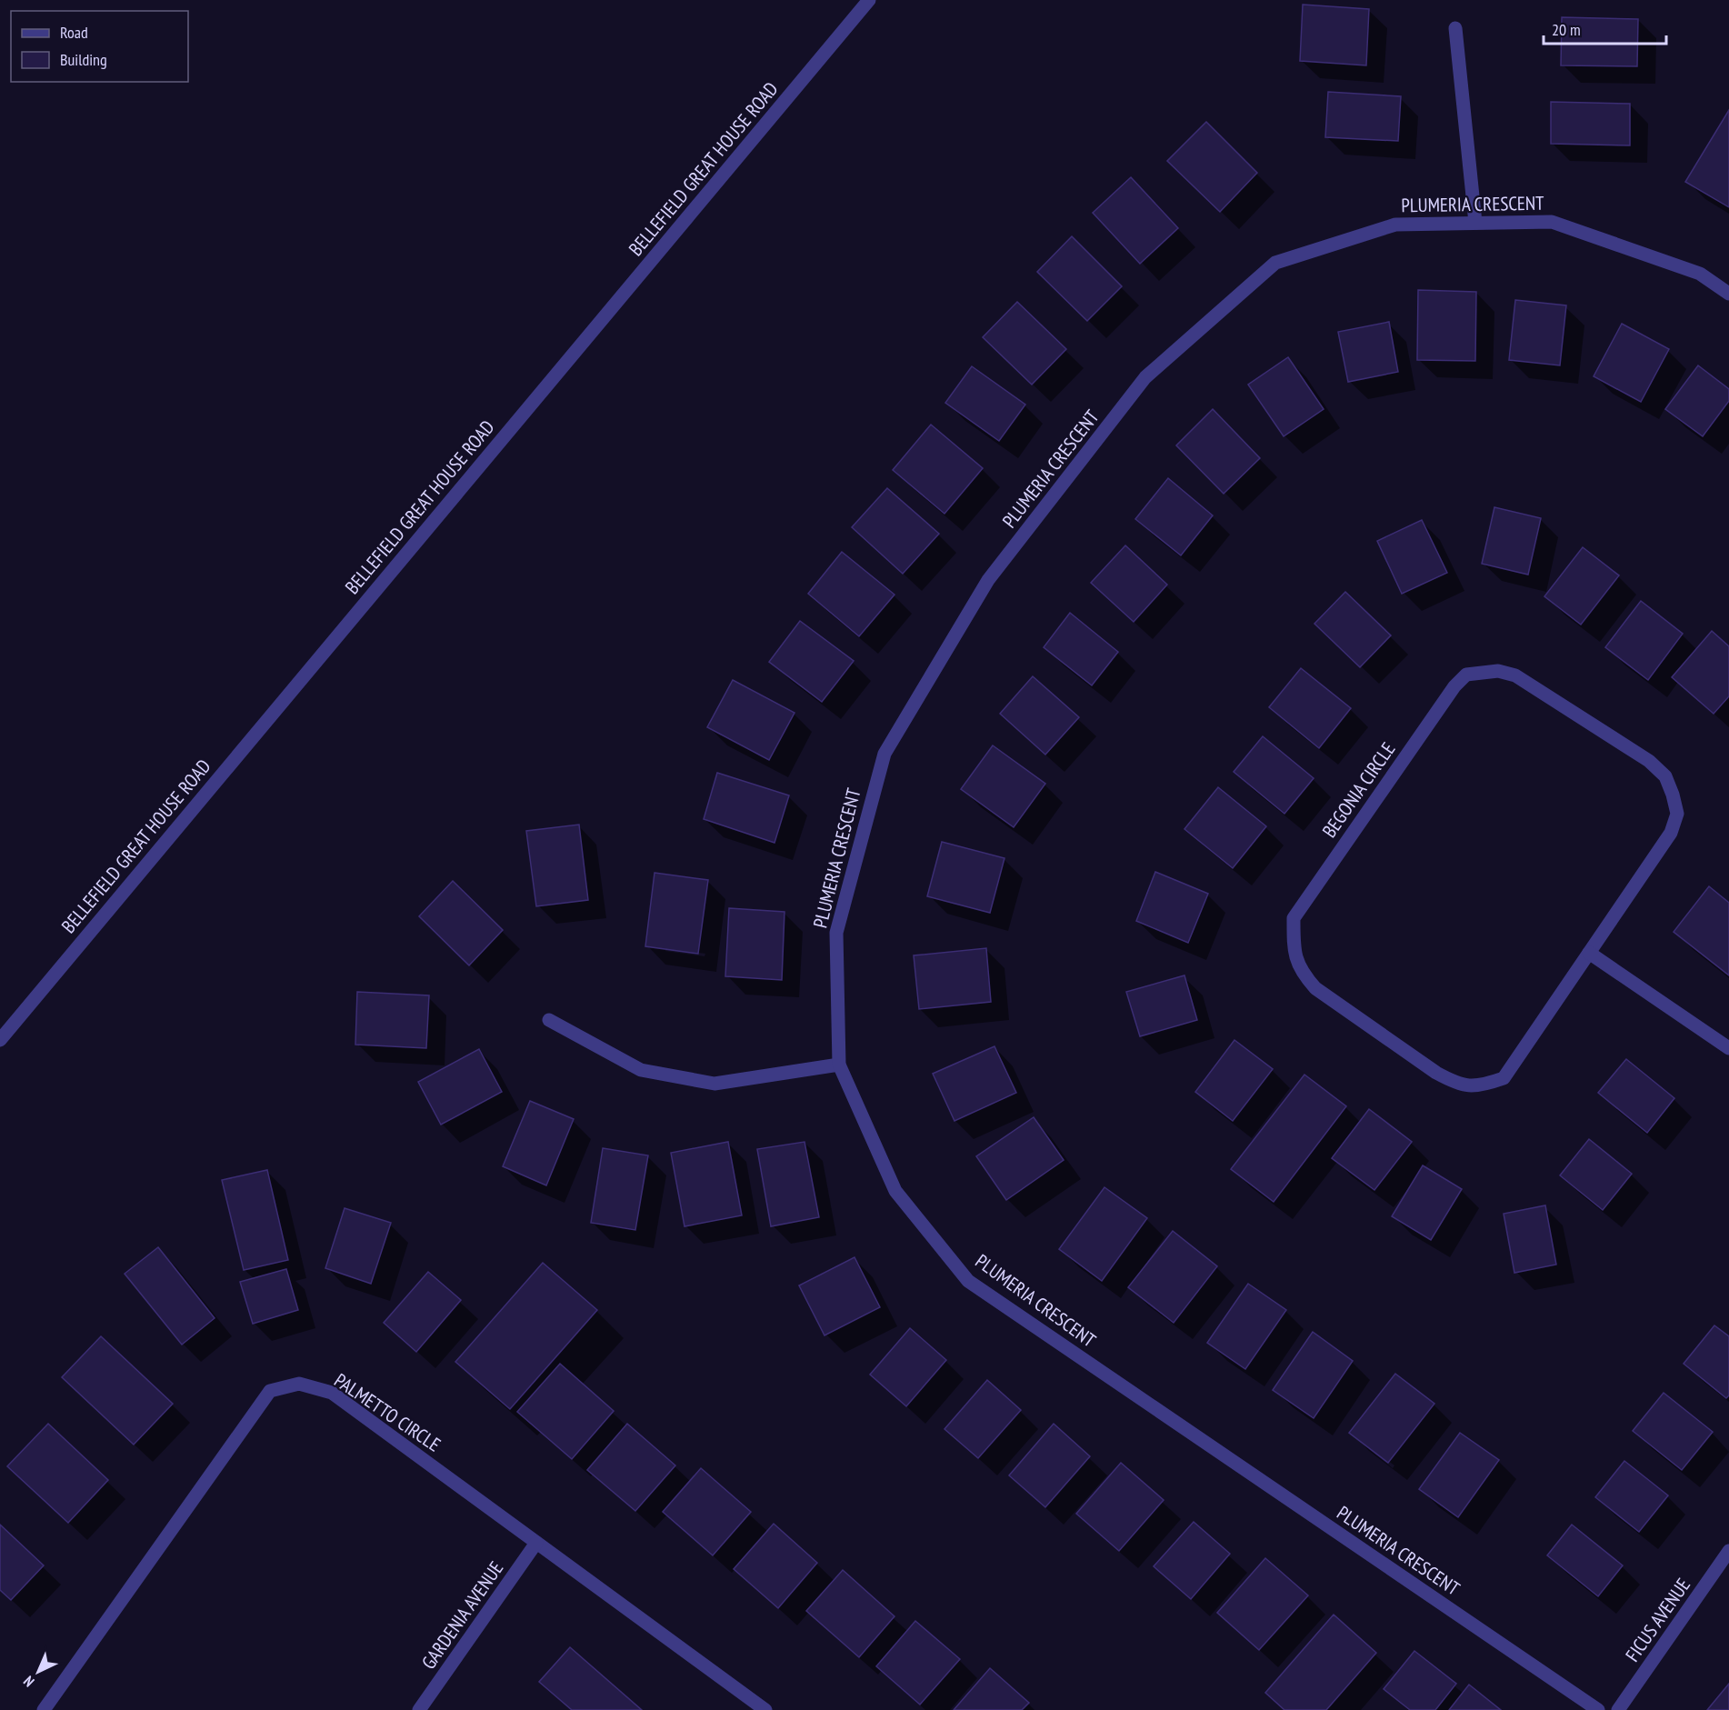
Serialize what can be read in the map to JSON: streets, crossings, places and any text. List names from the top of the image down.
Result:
{
  "streets": {
    "street": [
      "BELLEFIELD GREAT HOUSE ROAD",
      "PLUMERIA CRESCENT",
      "BEGONIA CIRCLE",
      "PALMETTO CIRCLE",
      "GARDENIA AVENUE",
      "FICUS AVENUE"
    ]
  },
  "crossings": [
    ["PALMETTO CIRCLE", "GARDENIA AVENUE"]
  ],
  "legend": ["Road", "Building"],
  "scale_bar": "20 m",
  "north": "bottom left"
}
